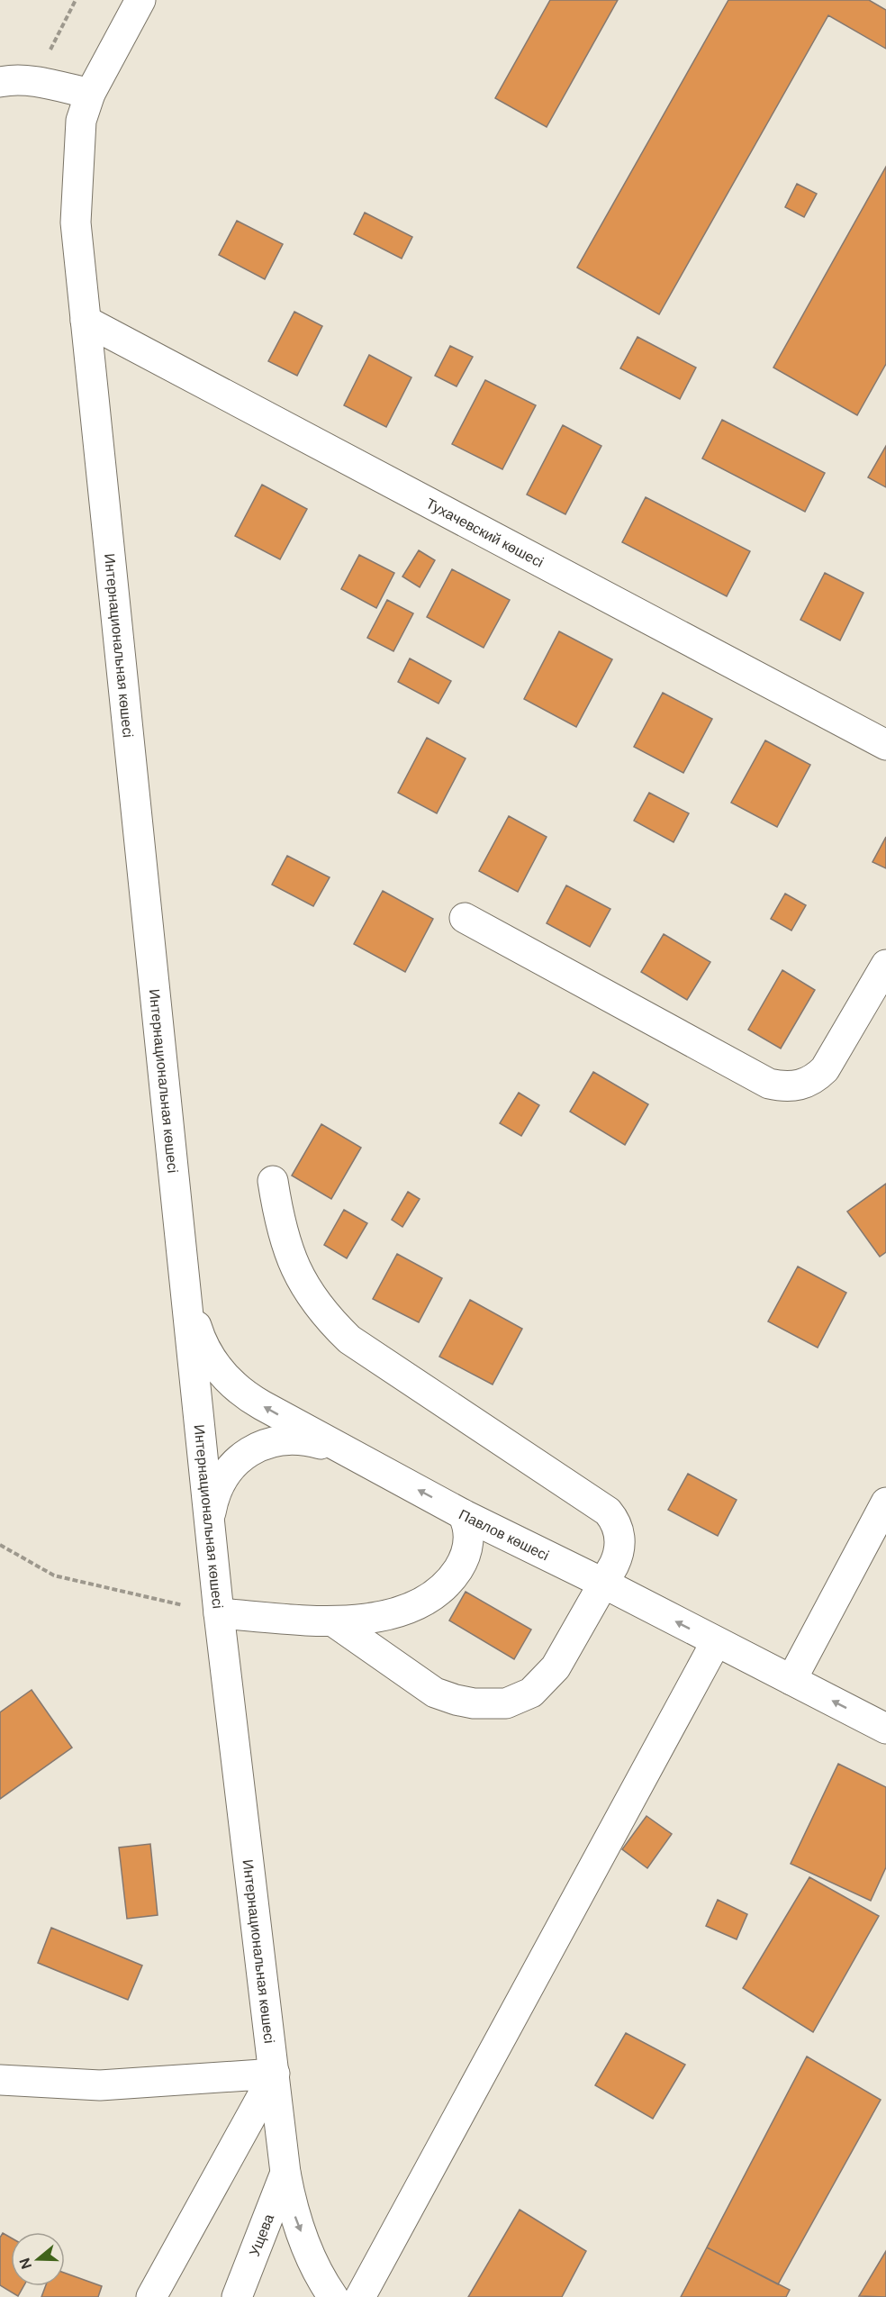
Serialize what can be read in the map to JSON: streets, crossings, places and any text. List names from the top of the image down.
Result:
{
  "streets": {
    "street": [
      "Тухачевский көшесі",
      "Интернациональная көшесі",
      "Павлов көшесі",
      "Ущева"
    ]
  },
  "crossings": [
    ["Тухачевский көшесі", "Интернациональная көшесі"],
    ["Интернациональная көшесі", "Павлов көшесі"],
    ["Интернациональная көшесі", "Ущева"]
  ],
  "one_way": ["Павлов көшесі"],
  "north": "left"
}
